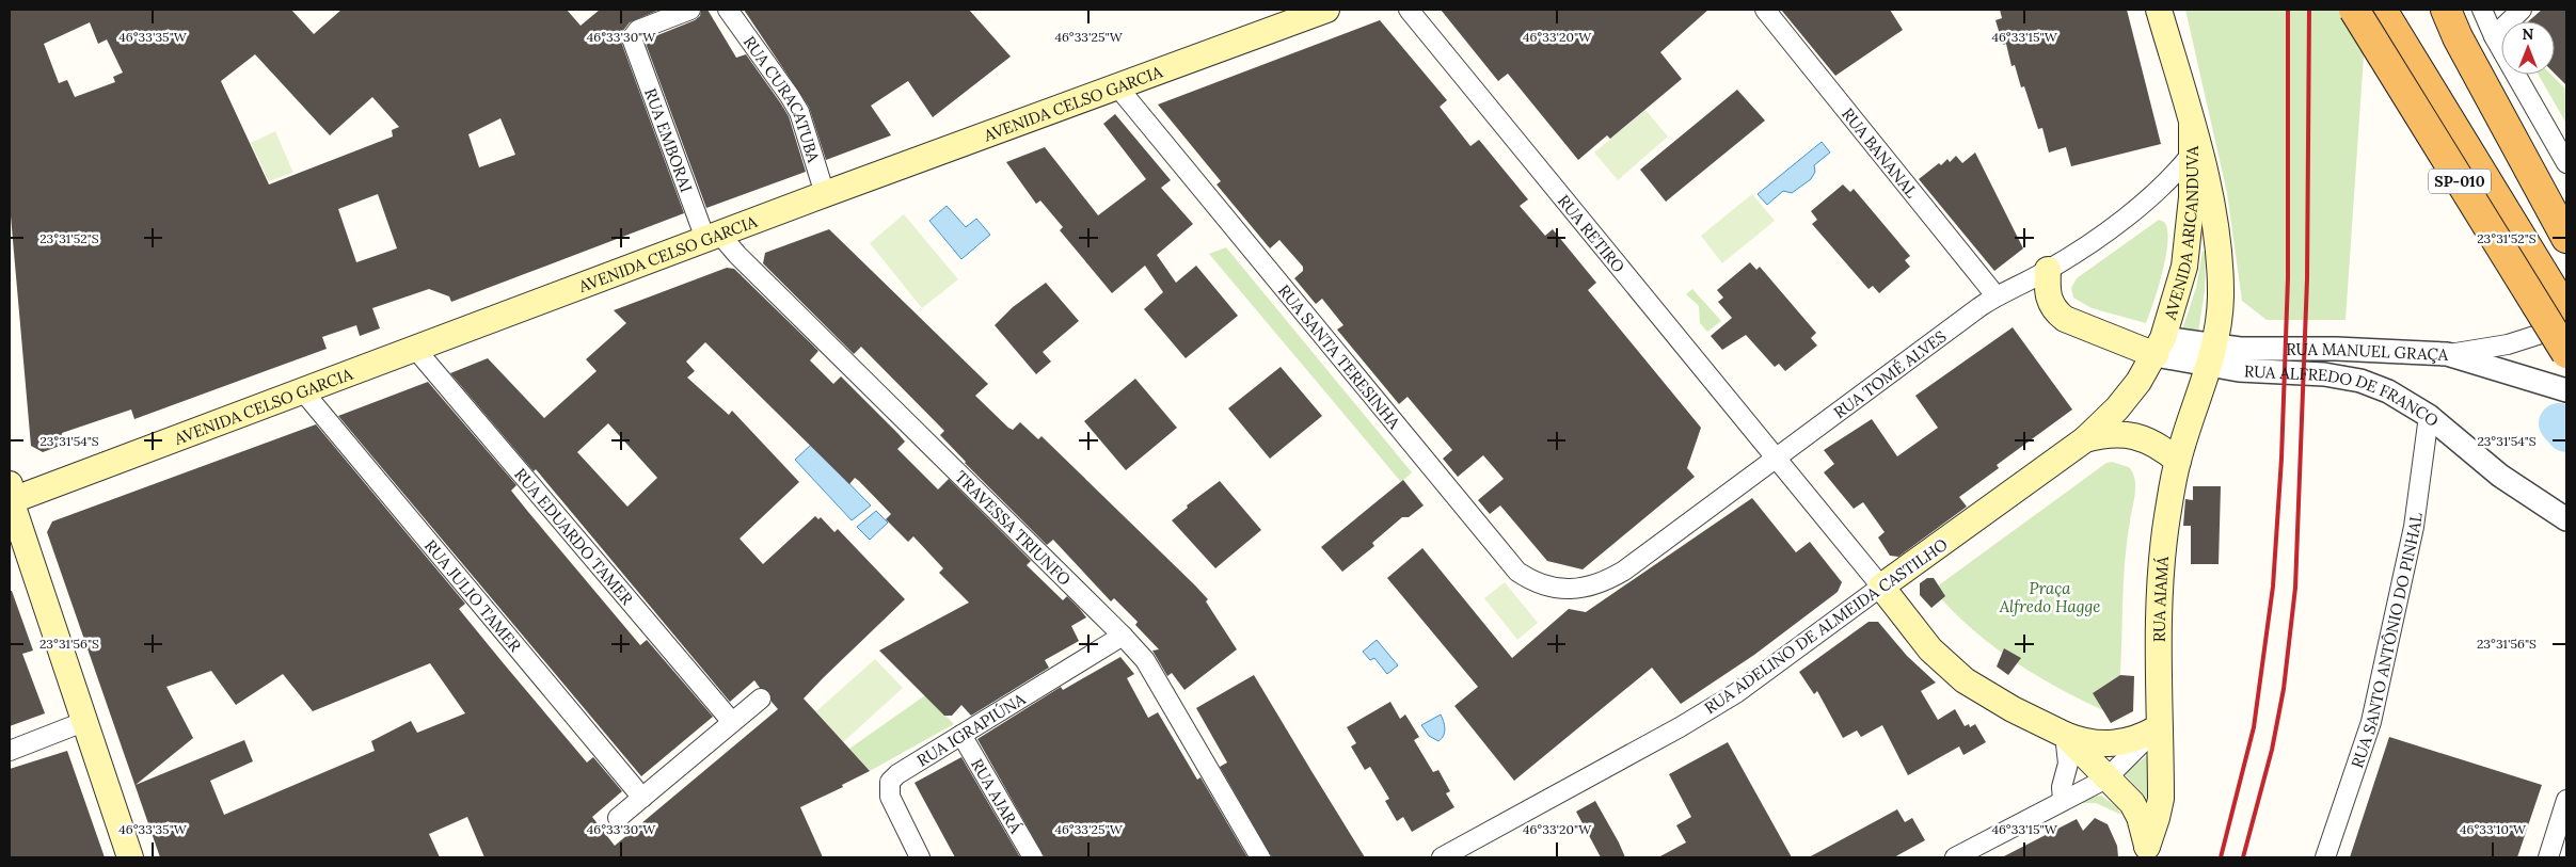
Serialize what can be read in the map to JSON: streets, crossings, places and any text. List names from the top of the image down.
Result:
{
  "streets": {
    "highway": ["SP-010"],
    "main road": [
      "AVENIDA CELSO GARCIA",
      "AVENIDA ARICANDUVA",
      "RUA AIAMÁ",
      "RUA ADELINO DE ALMEIDA CASTILHO"
    ],
    "street": [
      "RUA CURACATUBA",
      "RUA EMBORAI",
      "RUA BANANAL",
      "RUA RETIRO",
      "RUA MANUEL GRAÇA",
      "RUA SANTA TERESINHA",
      "RUA TOMÉ ALVES",
      "RUA ALFREDO DE FRANCO",
      "TRAVESSA TRIUNFO",
      "RUA EDUARDO TAMER",
      "RUA JULIO TAMER",
      "RUA SANTO ANTÔNIO DO PINHAL",
      "RUA IGRAPIÚNA",
      "RUA AJARÁ"
    ]
  },
  "crossings": [
    ["RUA CURACATUBA", "AVENIDA CELSO GARCIA"],
    ["AVENIDA CELSO GARCIA", "RUA EMBORAI"],
    ["AVENIDA CELSO GARCIA", "RUA SANTA TERESINHA"],
    ["AVENIDA CELSO GARCIA", "TRAVESSA TRIUNFO"],
    ["AVENIDA CELSO GARCIA", "RUA EDUARDO TAMER"],
    ["AVENIDA CELSO GARCIA", "RUA JULIO TAMER"],
    ["RUA EMBORAI", "TRAVESSA TRIUNFO"],
    ["RUA BANANAL", "RUA TOMÉ ALVES"],
    ["RUA RETIRO", "RUA TOMÉ ALVES"],
    ["RUA RETIRO", "RUA ADELINO DE ALMEIDA CASTILHO"],
    ["AVENIDA ARICANDUVA", "RUA MANUEL GRAÇA"],
    ["AVENIDA ARICANDUVA", "RUA TOMÉ ALVES"],
    ["AVENIDA ARICANDUVA", "RUA ALFREDO DE FRANCO"],
    ["AVENIDA ARICANDUVA", "RUA AIAMÁ"],
    ["AVENIDA ARICANDUVA", "RUA ADELINO DE ALMEIDA CASTILHO"],
    ["RUA MANUEL GRAÇA", "RUA ALFREDO DE FRANCO"],
    ["RUA MANUEL GRAÇA", "RUA AIAMÁ"],
    ["RUA MANUEL GRAÇA", "RUA ADELINO DE ALMEIDA CASTILHO"],
    ["RUA SANTA TERESINHA", "RUA TOMÉ ALVES"],
    ["RUA ALFREDO DE FRANCO", "RUA AIAMÁ"],
    ["RUA ALFREDO DE FRANCO", "RUA SANTO ANTÔNIO DO PINHAL"],
    ["TRAVESSA TRIUNFO", "RUA IGRAPIÚNA"],
    ["RUA IGRAPIÚNA", "RUA AJARÁ"]
  ],
  "parks": ["Praça Alfredo Hagge"],
  "north": "top",
  "coordinates": [
    "46°33'35\"W",
    "46°33'30\"W",
    "46°33'25\"W",
    "46°33'20\"W",
    "46°33'15\"W",
    "23°31'52\"S",
    "23°31'54\"S",
    "23°31'56\"S",
    "46°33'10\"W"
  ]
}
